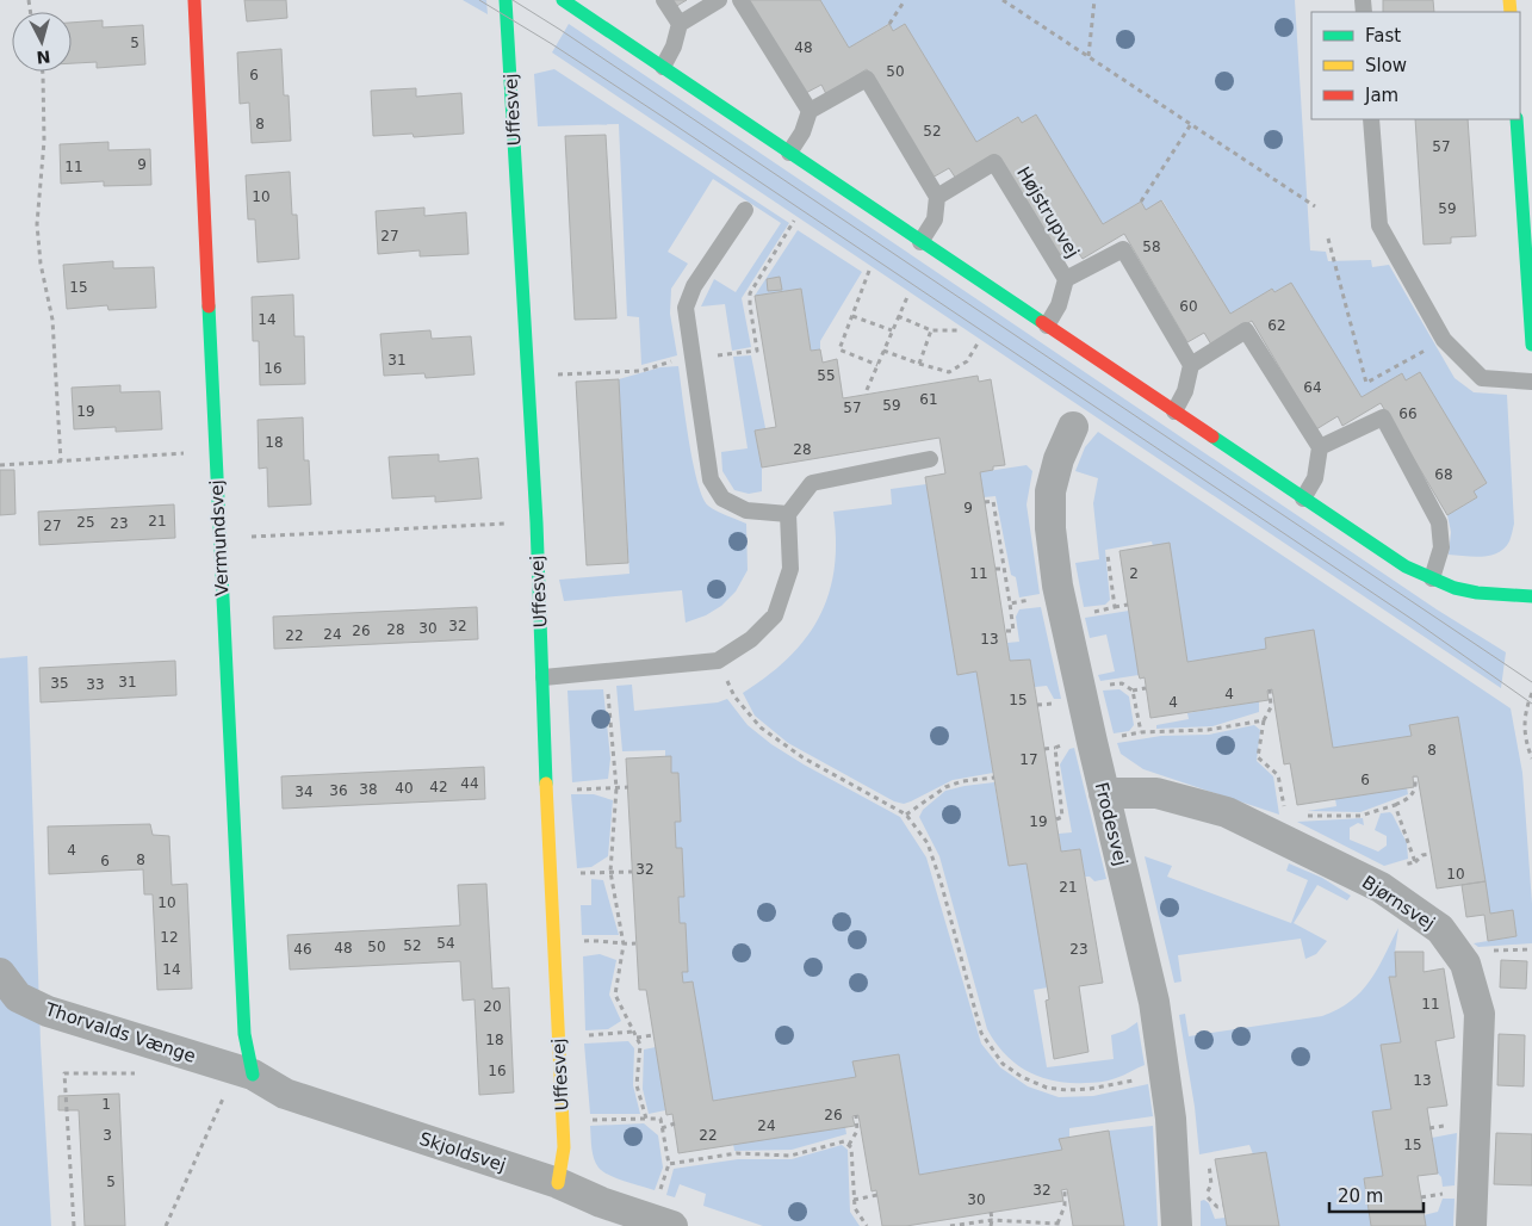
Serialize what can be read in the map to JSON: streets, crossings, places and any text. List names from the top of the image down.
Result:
{
  "streets": {
    "street": [
      "Uffesvej",
      "Vermundsvej",
      "Frodesvej",
      "Bjørnsvej",
      "Thorvalds Vænge",
      "Skjoldsvej"
    ],
    "lane": ["Højstrupvej"]
  },
  "crossings": [
    ["Uffesvej", "Skjoldsvej"],
    ["Vermundsvej", "Thorvalds Vænge"],
    ["Vermundsvej", "Skjoldsvej"],
    ["Frodesvej", "Bjørnsvej"],
    ["Thorvalds Vænge", "Skjoldsvej"]
  ],
  "house_numbers": [
    "5",
    "48",
    "50",
    "6",
    "8",
    "52",
    "57",
    "9",
    "11",
    "10",
    "59",
    "27",
    "58",
    "15",
    "60",
    "14",
    "62",
    "31",
    "16",
    "55",
    "64",
    "61",
    "59",
    "57",
    "19",
    "66",
    "18",
    "28",
    "68",
    "9",
    "21",
    "25",
    "23",
    "27",
    "11",
    "2",
    "32",
    "30",
    "28",
    "26",
    "24",
    "22",
    "13",
    "31",
    "35",
    "33",
    "4",
    "15",
    "4",
    "8",
    "17",
    "6",
    "44",
    "42",
    "40",
    "38",
    "36",
    "34",
    "19",
    "4",
    "8",
    "6",
    "32",
    "10",
    "21",
    "10",
    "12",
    "54",
    "52",
    "50",
    "48",
    "46",
    "23",
    "14",
    "11",
    "20",
    "18",
    "16",
    "13",
    "1",
    "26",
    "24",
    "3",
    "22",
    "15",
    "5",
    "32",
    "30"
  ],
  "legend": ["Fast", "Slow", "Jam"],
  "scale_bar": "20 m",
  "north": "bottom"
}
